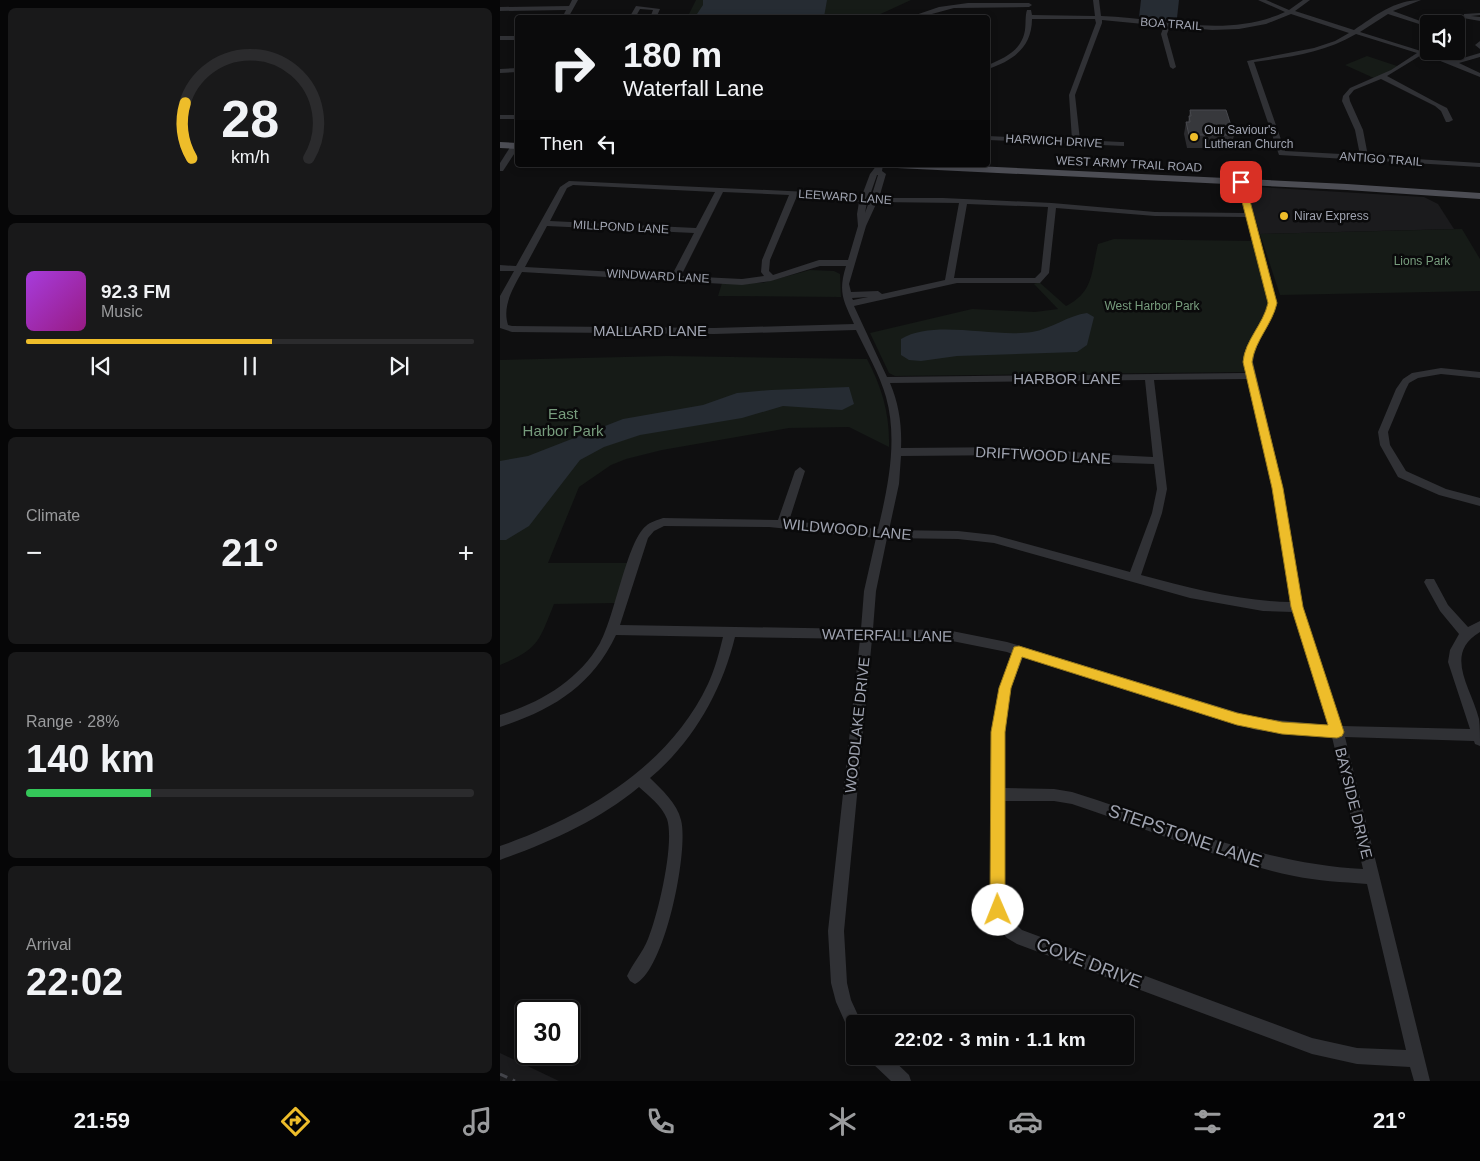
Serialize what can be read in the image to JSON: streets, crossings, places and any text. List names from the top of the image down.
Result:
{
  "streets": {
    "main road": ["WEST ARMY TRAIL ROAD"],
    "street": [
      "BOA TRAIL",
      "HARWICH DRIVE",
      "ANTIGO TRAIL",
      "LEEWARD LANE",
      "MILLPOND LANE",
      "WINDWARD LANE",
      "MALLARD LANE",
      "HARBOR LANE",
      "DRIFTWOOD LANE",
      "WILDWOOD LANE",
      "WATERFALL LANE",
      "WOODLAKE DRIVE",
      "BAYSIDE DRIVE",
      "STEPSTONE LANE",
      "COVE DRIVE"
    ]
  },
  "crossings": [
    ["WEST ARMY TRAIL ROAD", "BAYSIDE DRIVE"],
    ["LEEWARD LANE", "MILLPOND LANE"],
    ["LEEWARD LANE", "WINDWARD LANE"],
    ["LEEWARD LANE", "MALLARD LANE"],
    ["LEEWARD LANE", "WOODLAKE DRIVE"],
    ["LEEWARD LANE", "BAYSIDE DRIVE"],
    ["WINDWARD LANE", "MALLARD LANE"],
    ["WINDWARD LANE", "WOODLAKE DRIVE"],
    ["MALLARD LANE", "WOODLAKE DRIVE"],
    ["HARBOR LANE", "WOODLAKE DRIVE"],
    ["HARBOR LANE", "BAYSIDE DRIVE"],
    ["DRIFTWOOD LANE", "WOODLAKE DRIVE"],
    ["WILDWOOD LANE", "WATERFALL LANE"],
    ["WILDWOOD LANE", "WOODLAKE DRIVE"],
    ["WILDWOOD LANE", "BAYSIDE DRIVE"],
    ["WATERFALL LANE", "WOODLAKE DRIVE"],
    ["WATERFALL LANE", "BAYSIDE DRIVE"],
    ["WATERFALL LANE", "COVE DRIVE"],
    ["BAYSIDE DRIVE", "STEPSTONE LANE"],
    ["BAYSIDE DRIVE", "COVE DRIVE"],
    ["STEPSTONE LANE", "COVE DRIVE"]
  ],
  "parks": ["Lions Park", "West Harbor Park", "East Harbor Park"],
  "places": ["Our Saviour's Lutheran Church", "Nirav Express"],
  "page": {
    "turn": ["180 m", "Waterfall Lane"],
    "then": "Then",
    "song": ["92.3 FM", "Music"],
    "tile": [
      "Climate",
      ["Range · 28%", "140 km"],
      ["Arrival", "22:02"]
    ],
    "heat": ["−", "21°", "+"],
    "limit": "30",
    "trip": "22:02 · 3 min · 1.1 km",
    "tabs": ["21:59", "21°"],
    "gauge": ["28", "km/h"]
  }
}
